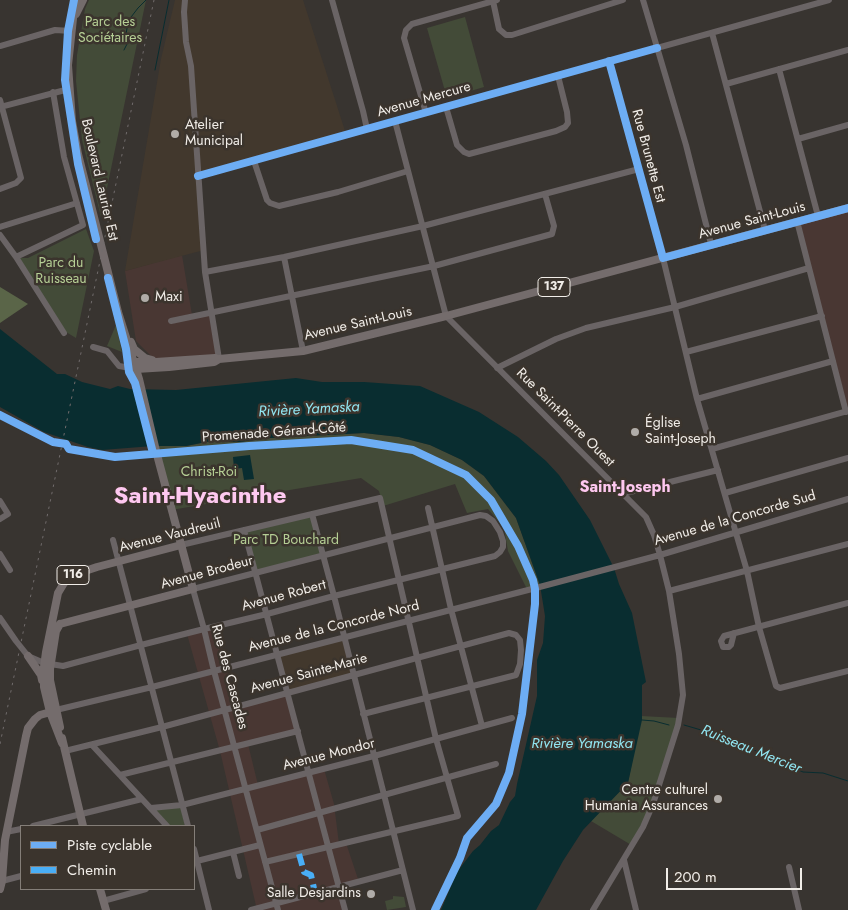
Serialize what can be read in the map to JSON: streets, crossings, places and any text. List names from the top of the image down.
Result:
{
  "streets": {
    "main road": [
      "Boulevard Laurier Est",
      "Avenue Saint-Louis",
      "137",
      "Avenue Vaudreuil",
      "Avenue Brodeur",
      "116",
      "Rue des Cascades"
    ],
    "street": [
      "Avenue Mercure",
      "Rue Brunette Est",
      "Rue Saint-Pierre Ouest",
      "Avenue de la Concorde Sud",
      "Avenue Robert",
      "Avenue de la Concorde Nord",
      "Avenue Sainte-Marie",
      "Avenue Mondor"
    ],
    "cycle path": ["Promenade Gérard-Côté"]
  },
  "crossings": [
    ["Avenue Mercure", "Rue Brunette Est"],
    ["Rue Brunette Est", "Avenue Saint-Louis"],
    ["Rue Brunette Est", "Avenue de la Concorde Sud"],
    ["Boulevard Laurier Est", "Avenue Saint-Louis"],
    ["Boulevard Laurier Est", "Rue des Cascades"],
    ["Avenue Saint-Louis", "Rue Saint-Pierre Ouest"],
    ["Rue Saint-Pierre Ouest", "Avenue de la Concorde Sud"],
    ["Avenue de la Concorde Sud", "Avenue de la Concorde Nord"],
    ["Avenue Vaudreuil", "Avenue Brodeur"],
    ["Avenue Vaudreuil", "116"],
    ["Avenue Vaudreuil", "Rue des Cascades"],
    ["Avenue Brodeur", "116"],
    ["Avenue Brodeur", "Avenue Robert"],
    ["Avenue Brodeur", "Rue des Cascades"],
    ["116", "Avenue Robert"],
    ["116", "Avenue de la Concorde Nord"],
    ["Avenue Robert", "Rue des Cascades"],
    ["Avenue de la Concorde Nord", "Rue des Cascades"],
    ["Avenue Sainte-Marie", "Rue des Cascades"],
    ["Rue des Cascades", "Avenue Mondor"]
  ],
  "districts": ["Saint-Joseph", "Saint-Hyacinthe"],
  "water": ["Rivière Yamaska", "Ruisseau Mercier"],
  "parks": [
    "Parc des Sociétaires",
    "Parc du Ruisseau",
    "Christ-Roi",
    "Parc TD Bouchard"
  ],
  "places": [
    "Atelier Municipal",
    "Maxi",
    "Église Saint-Joseph",
    "Centre culturel Humania Assurances",
    "Salle Desjardins"
  ],
  "legend": ["Piste cyclable", "Chemin"],
  "scale_bar": "200 m"
}
